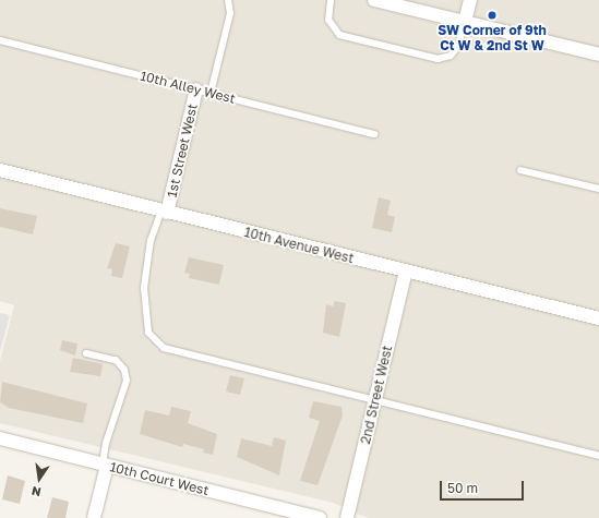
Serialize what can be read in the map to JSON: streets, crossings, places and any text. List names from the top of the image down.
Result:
{
  "streets": {
    "street": [
      "1st Street West",
      "10th Avenue West",
      "2nd Street West",
      "10th Court West"
    ],
    "lane": ["10th Alley West"]
  },
  "crossings": [
    ["10th Alley West", "1st Street West"],
    ["1st Street West", "10th Avenue West"],
    ["10th Avenue West", "2nd Street West"]
  ],
  "places": ["SW Corner of 9th Ct W & 2nd St W"],
  "scale_bar": "50 m",
  "north": "bottom"
}
